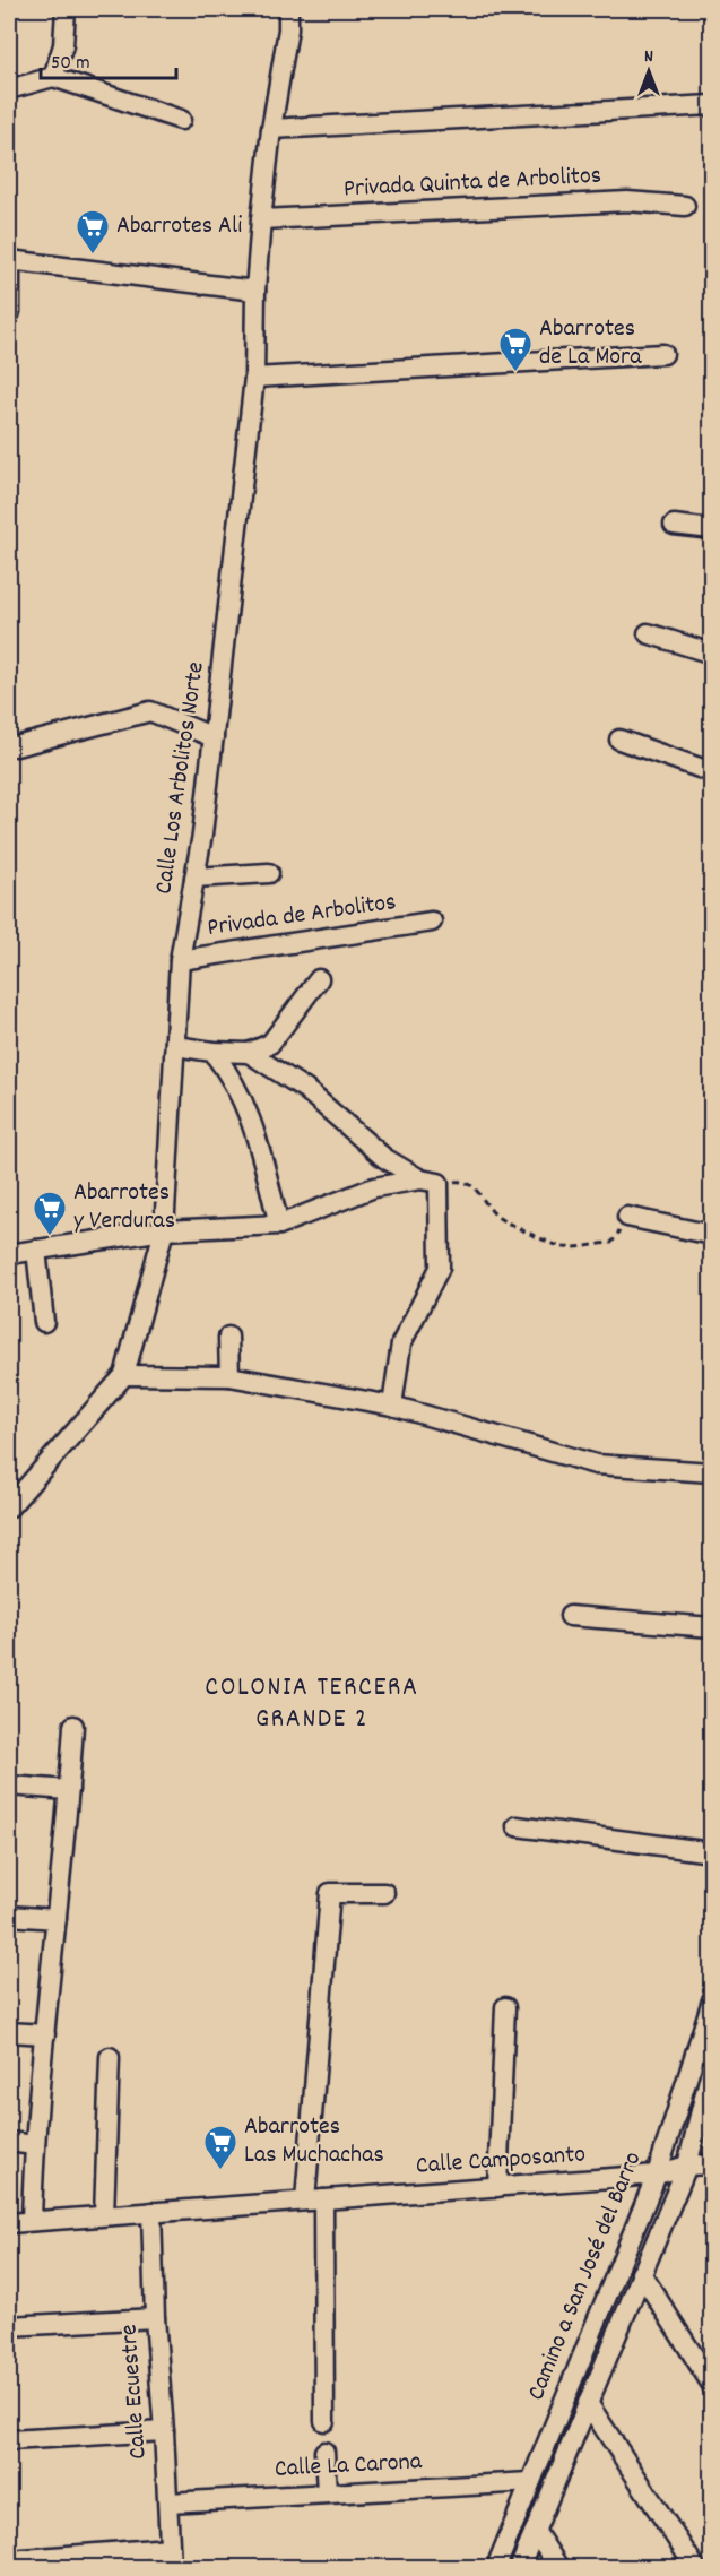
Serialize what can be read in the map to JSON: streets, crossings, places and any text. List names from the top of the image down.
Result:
{
  "streets": {
    "street": [
      "Privada Quinta de Arbolitos",
      "Calle Los Arbolitos Norte",
      "Privada de Arbolitos",
      "Calle Camposanto",
      "Camino a San José del Barro",
      "Calle Ecuestre",
      "Calle La Carona"
    ]
  },
  "crossings": [
    ["Privada Quinta de Arbolitos", "Calle Los Arbolitos Norte"],
    ["Calle Los Arbolitos Norte", "Privada de Arbolitos"],
    ["Calle Camposanto", "Camino a San José del Barro"],
    ["Calle Camposanto", "Calle Ecuestre"],
    ["Camino a San José del Barro", "Calle La Carona"],
    ["Calle Ecuestre", "Calle La Carona"]
  ],
  "districts": ["COLONIA TERCERA GRANDE 2"],
  "places": {
    "supermarket": [
      "Abarrotes Ali",
      "Abarrotes de La Mora",
      "Abarrotes y Verduras",
      "Abarrotes Las Muchachas"
    ]
  },
  "scale_bar": "50 m",
  "north": "top"
}
